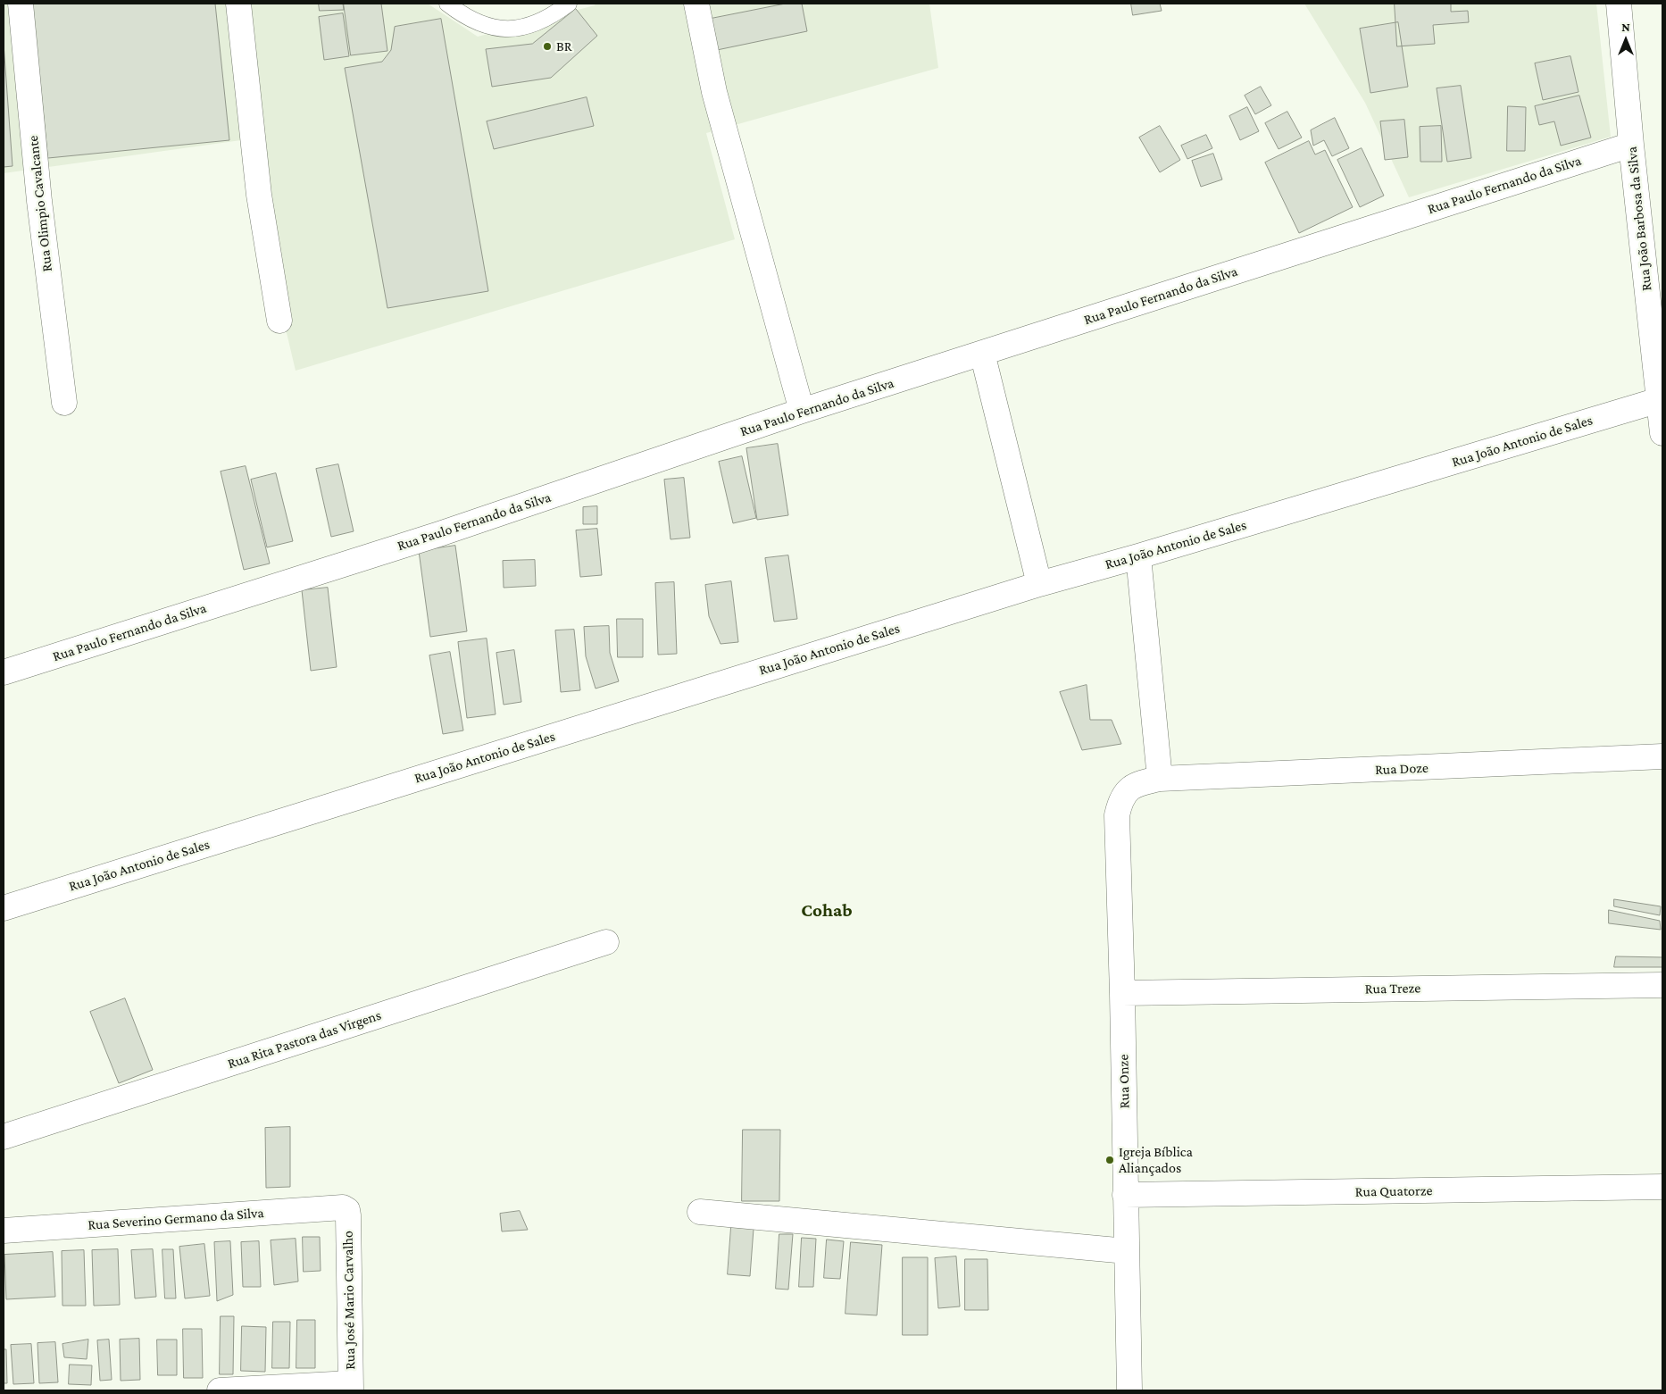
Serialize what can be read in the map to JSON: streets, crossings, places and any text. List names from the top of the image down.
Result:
{
  "streets": {
    "street": [
      "Rua Paulo Fernando da Silva",
      "Rua Olimpio Cavalcante",
      "Rua João Barbosa da Silva",
      "Rua João Antonio de Sales",
      "Rua Doze",
      "Rua Treze",
      "Rua Rita Pastora das Virgens",
      "Rua Onze",
      "Rua Quatorze",
      "Rua Severino Germano da Silva",
      "Rua José Mario Carvalho"
    ]
  },
  "crossings": [
    ["Rua Paulo Fernando da Silva", "Rua João Barbosa da Silva"],
    ["Rua João Barbosa da Silva", "Rua João Antonio de Sales"],
    ["Rua Doze", "Rua Onze"],
    ["Rua Treze", "Rua Onze"],
    ["Rua Onze", "Rua Quatorze"],
    ["Rua Severino Germano da Silva", "Rua José Mario Carvalho"]
  ],
  "districts": ["Cohab"],
  "places": ["BR", "Igreja Bíblica Aliançados"],
  "north": "top"
}
